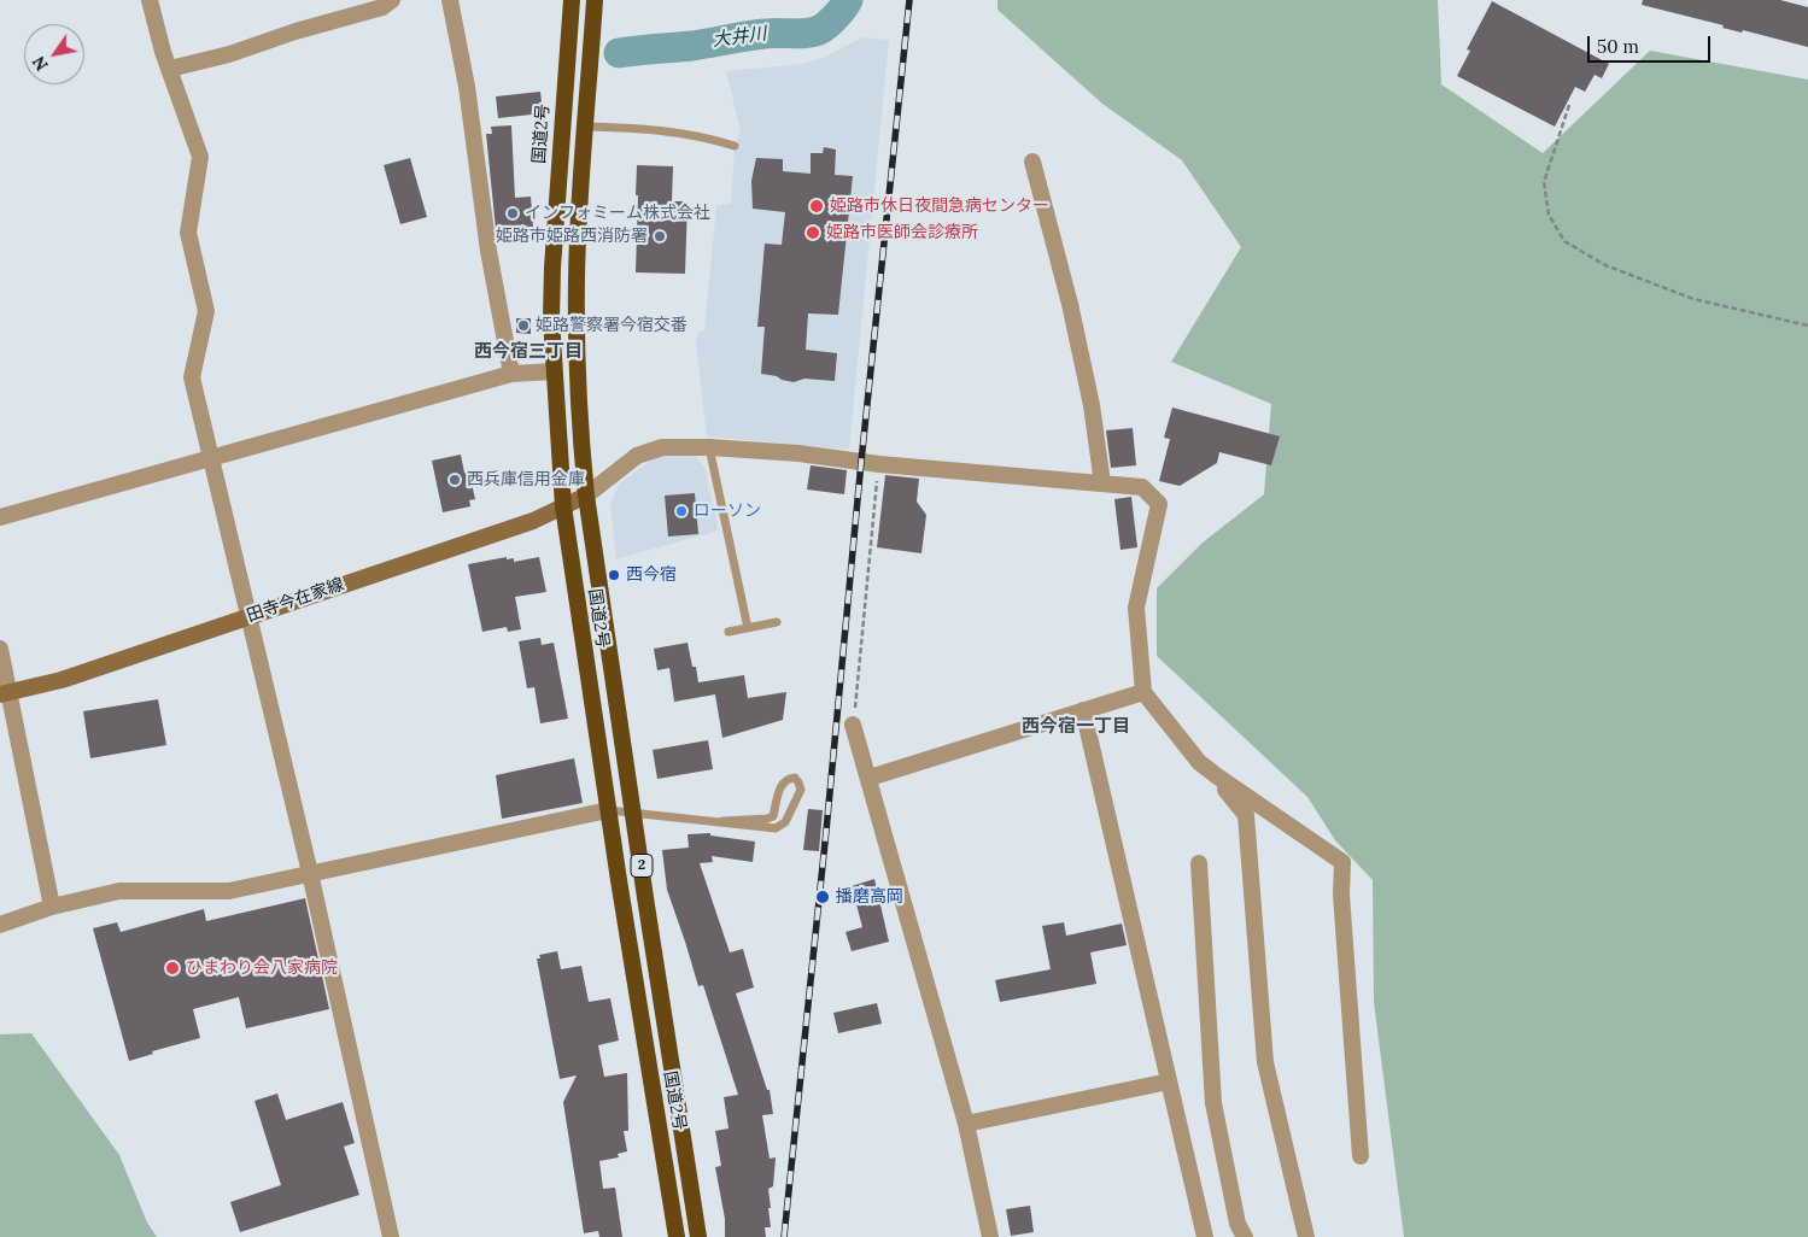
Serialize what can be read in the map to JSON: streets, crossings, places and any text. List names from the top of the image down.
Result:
{
  "streets": {
    "highway": ["国道2号", "2"],
    "main road": ["田寺今在家線"]
  },
  "crossings": [
    ["国道2号", "田寺今在家線"]
  ],
  "districts": ["西今宿三丁目", "西今宿一丁目"],
  "water": ["大井川"],
  "places": [
    "姫路市休日夜間急病センター",
    "インフォミーム株式会社",
    "姫路市医師会診療所",
    "姫路市姫路西消防署",
    "姫路警察署今宿交番",
    "西兵庫信用金庫",
    "ローソン",
    "西今宿",
    "播磨高岡",
    "ひまわり会八家病院"
  ],
  "scale_bar": "50 m",
  "north": "bottom left"
}
